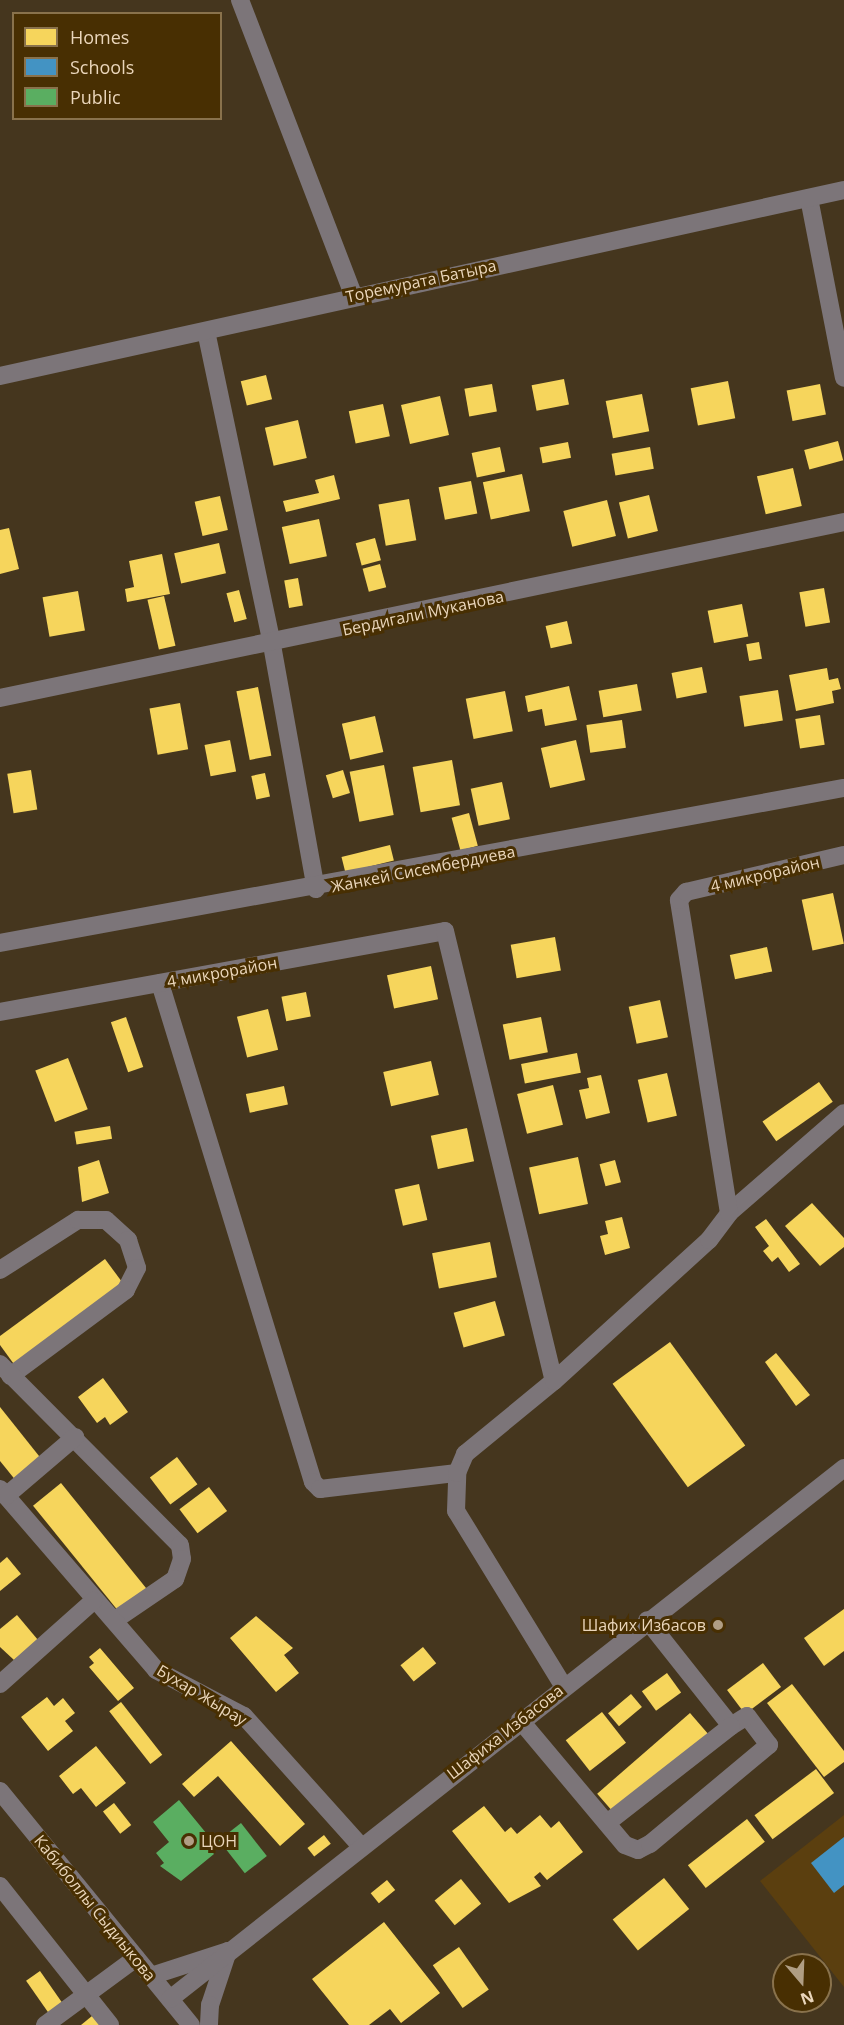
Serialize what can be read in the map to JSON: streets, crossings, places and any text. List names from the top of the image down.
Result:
{
  "streets": {
    "street": [
      "Торемурата Батыра",
      "Бердигали Муканова",
      "Жанкей Сисембердиева",
      "4 микрорайон",
      "Бухар Жырау",
      "Шафиха Избасова",
      "Кабиболлы Сыдиыкова"
    ]
  },
  "crossings": [
    ["Бухар Жырау", "Шафиха Избасова"],
    ["Шафиха Избасова", "Кабиболлы Сыдиыкова"]
  ],
  "places": ["Шафих Избасов", "ЦОН"],
  "legend": ["Homes", "Schools", "Public"],
  "north": "bottom"
}
